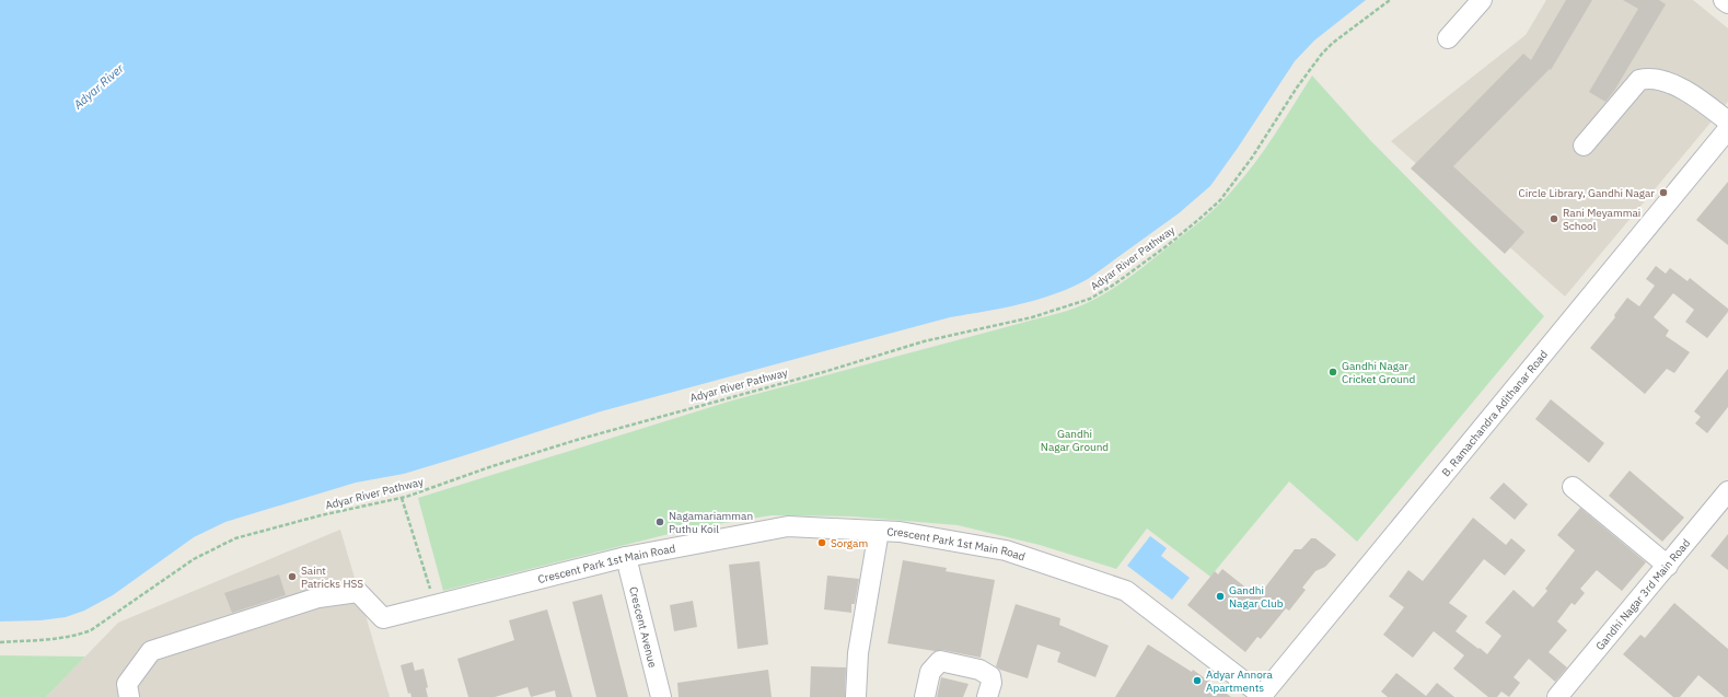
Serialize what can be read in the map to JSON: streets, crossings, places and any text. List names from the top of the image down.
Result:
{
  "streets": {
    "street": [
      "B. Ramachandra Adithanar Road",
      "Crescent Park 1st Main Road",
      "Gandhi Nagar 3rd Main Road",
      "Crescent Avenue"
    ],
    "path": ["Adyar River Pathway"]
  },
  "crossings": [
    ["B. Ramachandra Adithanar Road", "Crescent Park 1st Main Road"],
    ["Crescent Park 1st Main Road", "Crescent Avenue"]
  ],
  "water": ["Adyar River"],
  "parks": ["Gandhi Nagar Ground"],
  "places": [
    "Circle Library, Gandhi Nagar",
    "Rani Meyammai School",
    "Gandhi Nagar Cricket Ground",
    "Nagamariamman Puthu Koil",
    "Sorgam",
    "Saint Patricks HSS",
    "Gandhi Nagar Club",
    "Adyar Annora Apartments"
  ]
}
